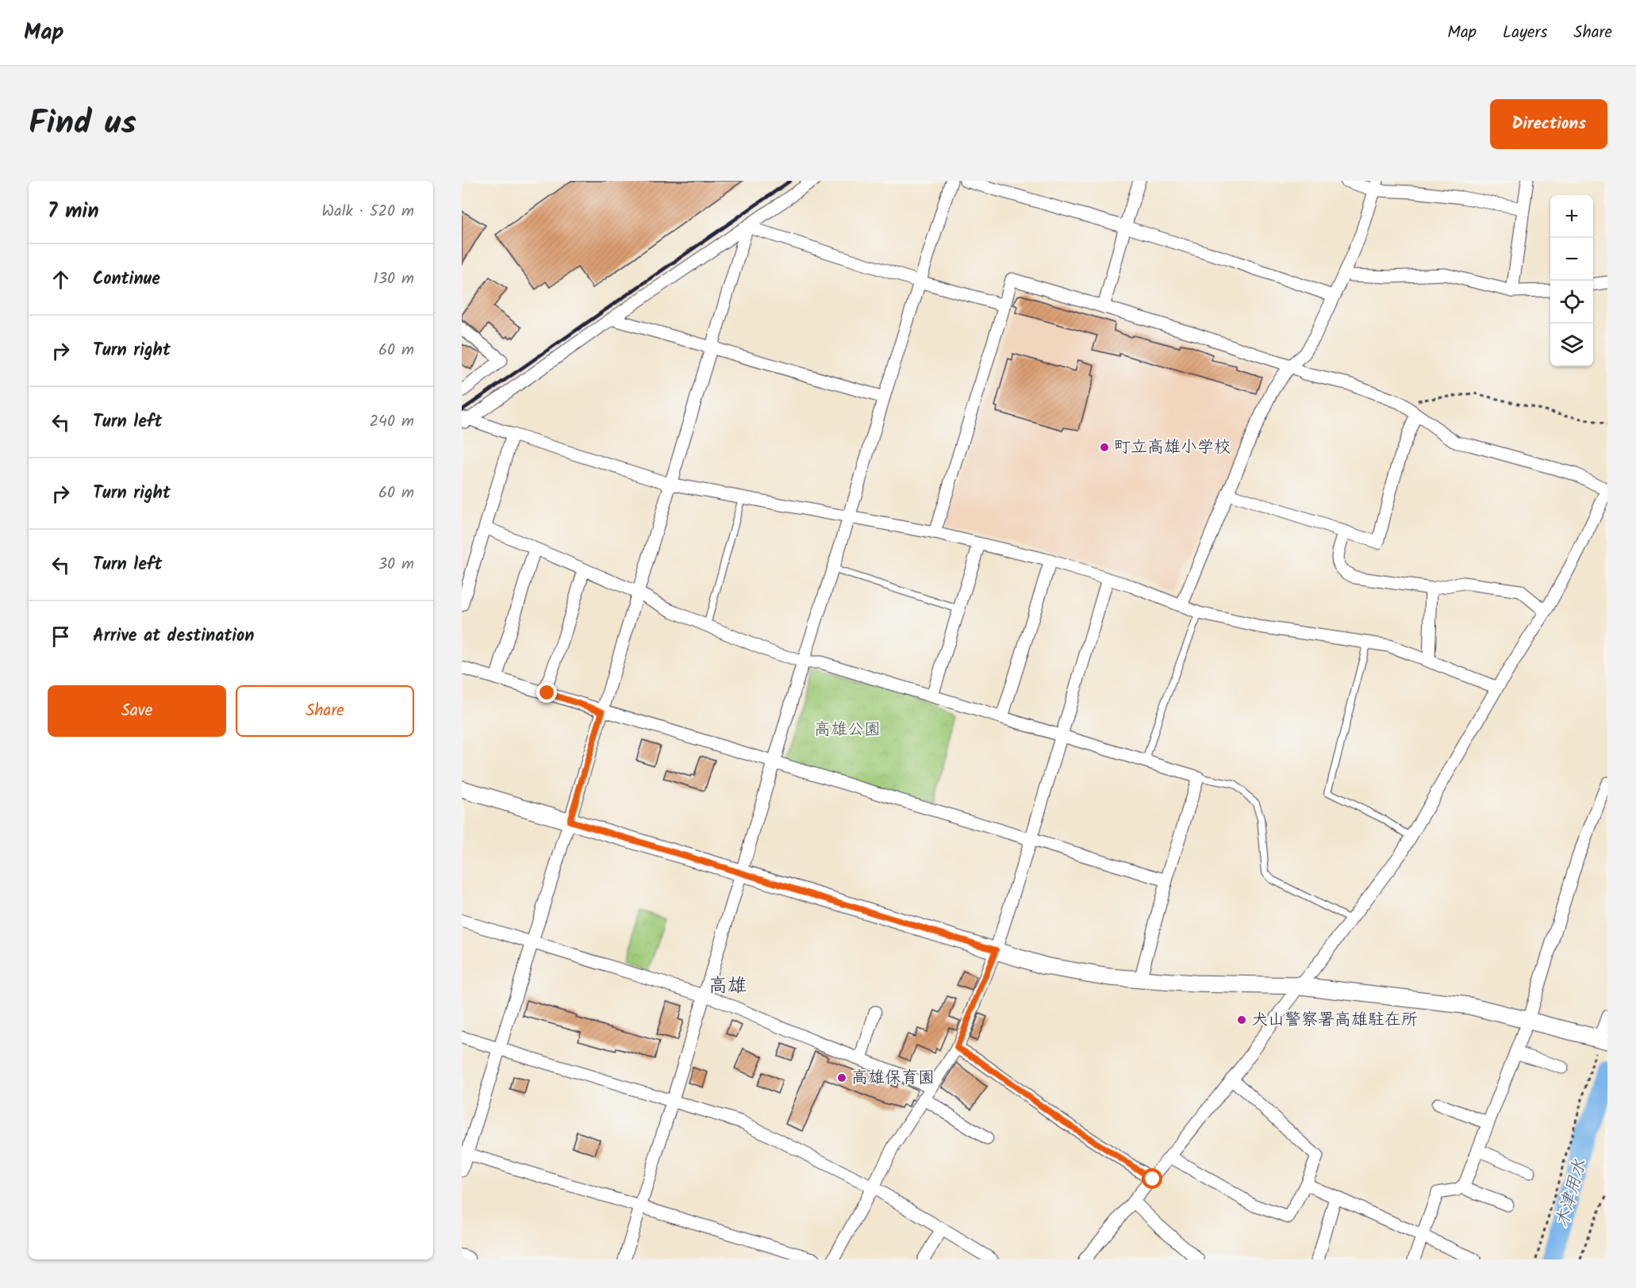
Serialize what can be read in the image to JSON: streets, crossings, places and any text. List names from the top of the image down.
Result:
{
  "districts": ["高雄"],
  "water": ["木津用水"],
  "parks": ["高雄公園"],
  "places": ["町立高雄小学校", "犬山警察署高雄駐在所", "高雄保育園"],
  "page": {
    "header": "Map",
    "nav": ["Map", "Layers", "Share"],
    "title": "Find us",
    "buttons": [
      "Directions",
      ["Save", "Share"]
    ],
    "heading": ["7 min", "Walk · 520 m"],
    "map_buttons": ["+", "−"],
    "list": [
      ["Continue", "130 m"],
      ["Turn right", "60 m"],
      ["Turn left", "240 m"],
      ["Turn right", "60 m"],
      ["Turn left", "30 m"],
      "Arrive at destination"
    ]
  }
}
